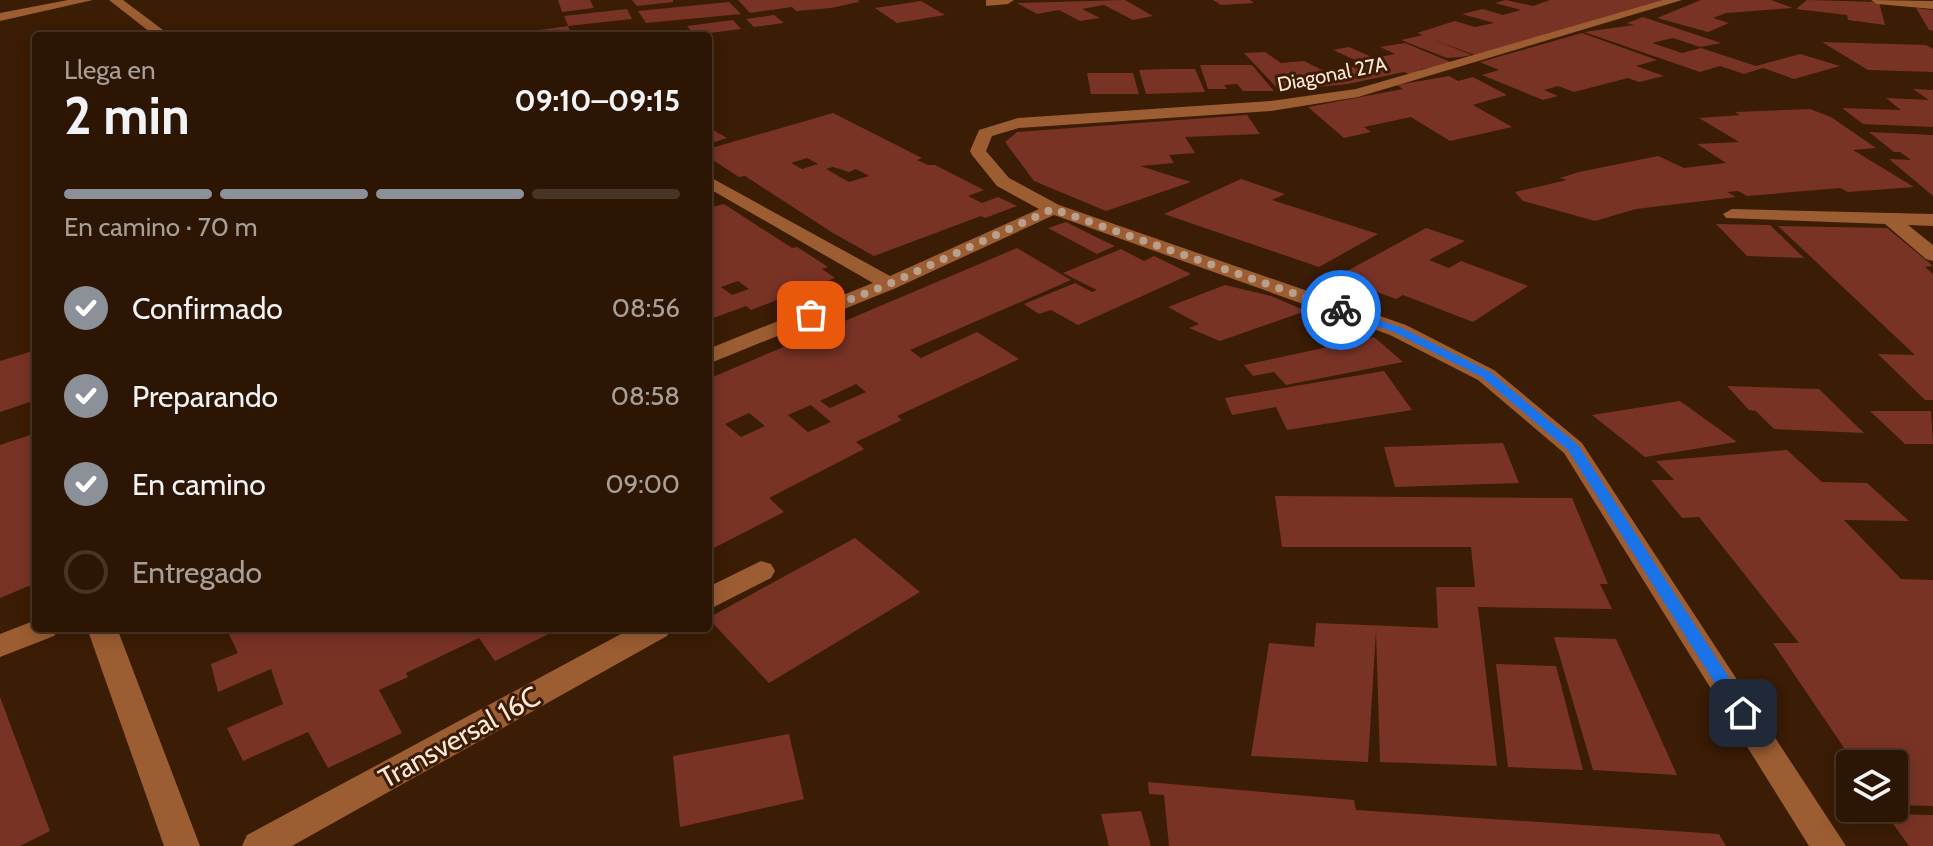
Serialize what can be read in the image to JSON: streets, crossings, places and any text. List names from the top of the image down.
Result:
{
  "streets": {
    "street": ["Diagonal 27A", "Transversal 16C"]
  },
  "page": {
    "heading": ["2 min", "Llega en", "09:10–09:15"],
    "bar": "En camino · 70 m",
    "list": [
      ["Confirmado", "08:56"],
      ["Preparando", "08:58"],
      ["En camino", "09:00"],
      "Entregado"
    ]
  }
}
